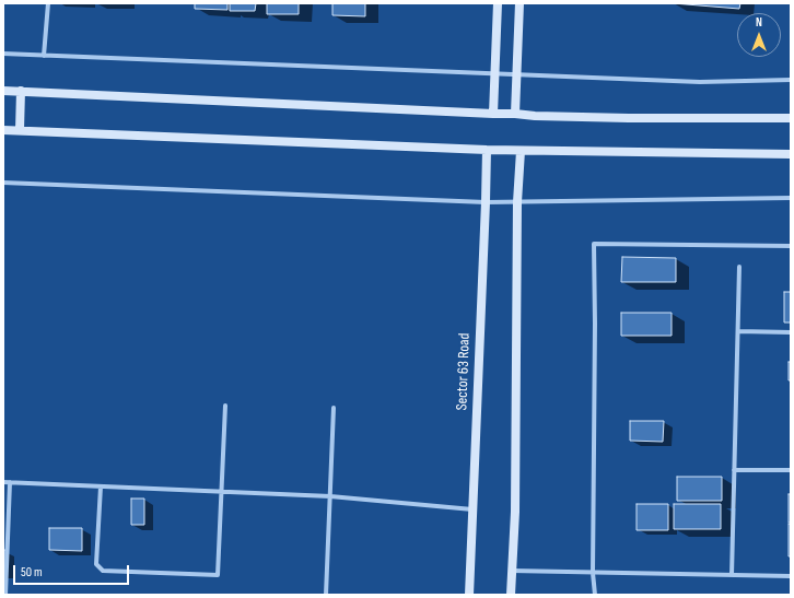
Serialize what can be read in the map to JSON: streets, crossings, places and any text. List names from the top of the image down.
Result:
{
  "streets": {
    "street": ["Sector 63 Road"]
  },
  "scale_bar": "50 m",
  "north": "top"
}
